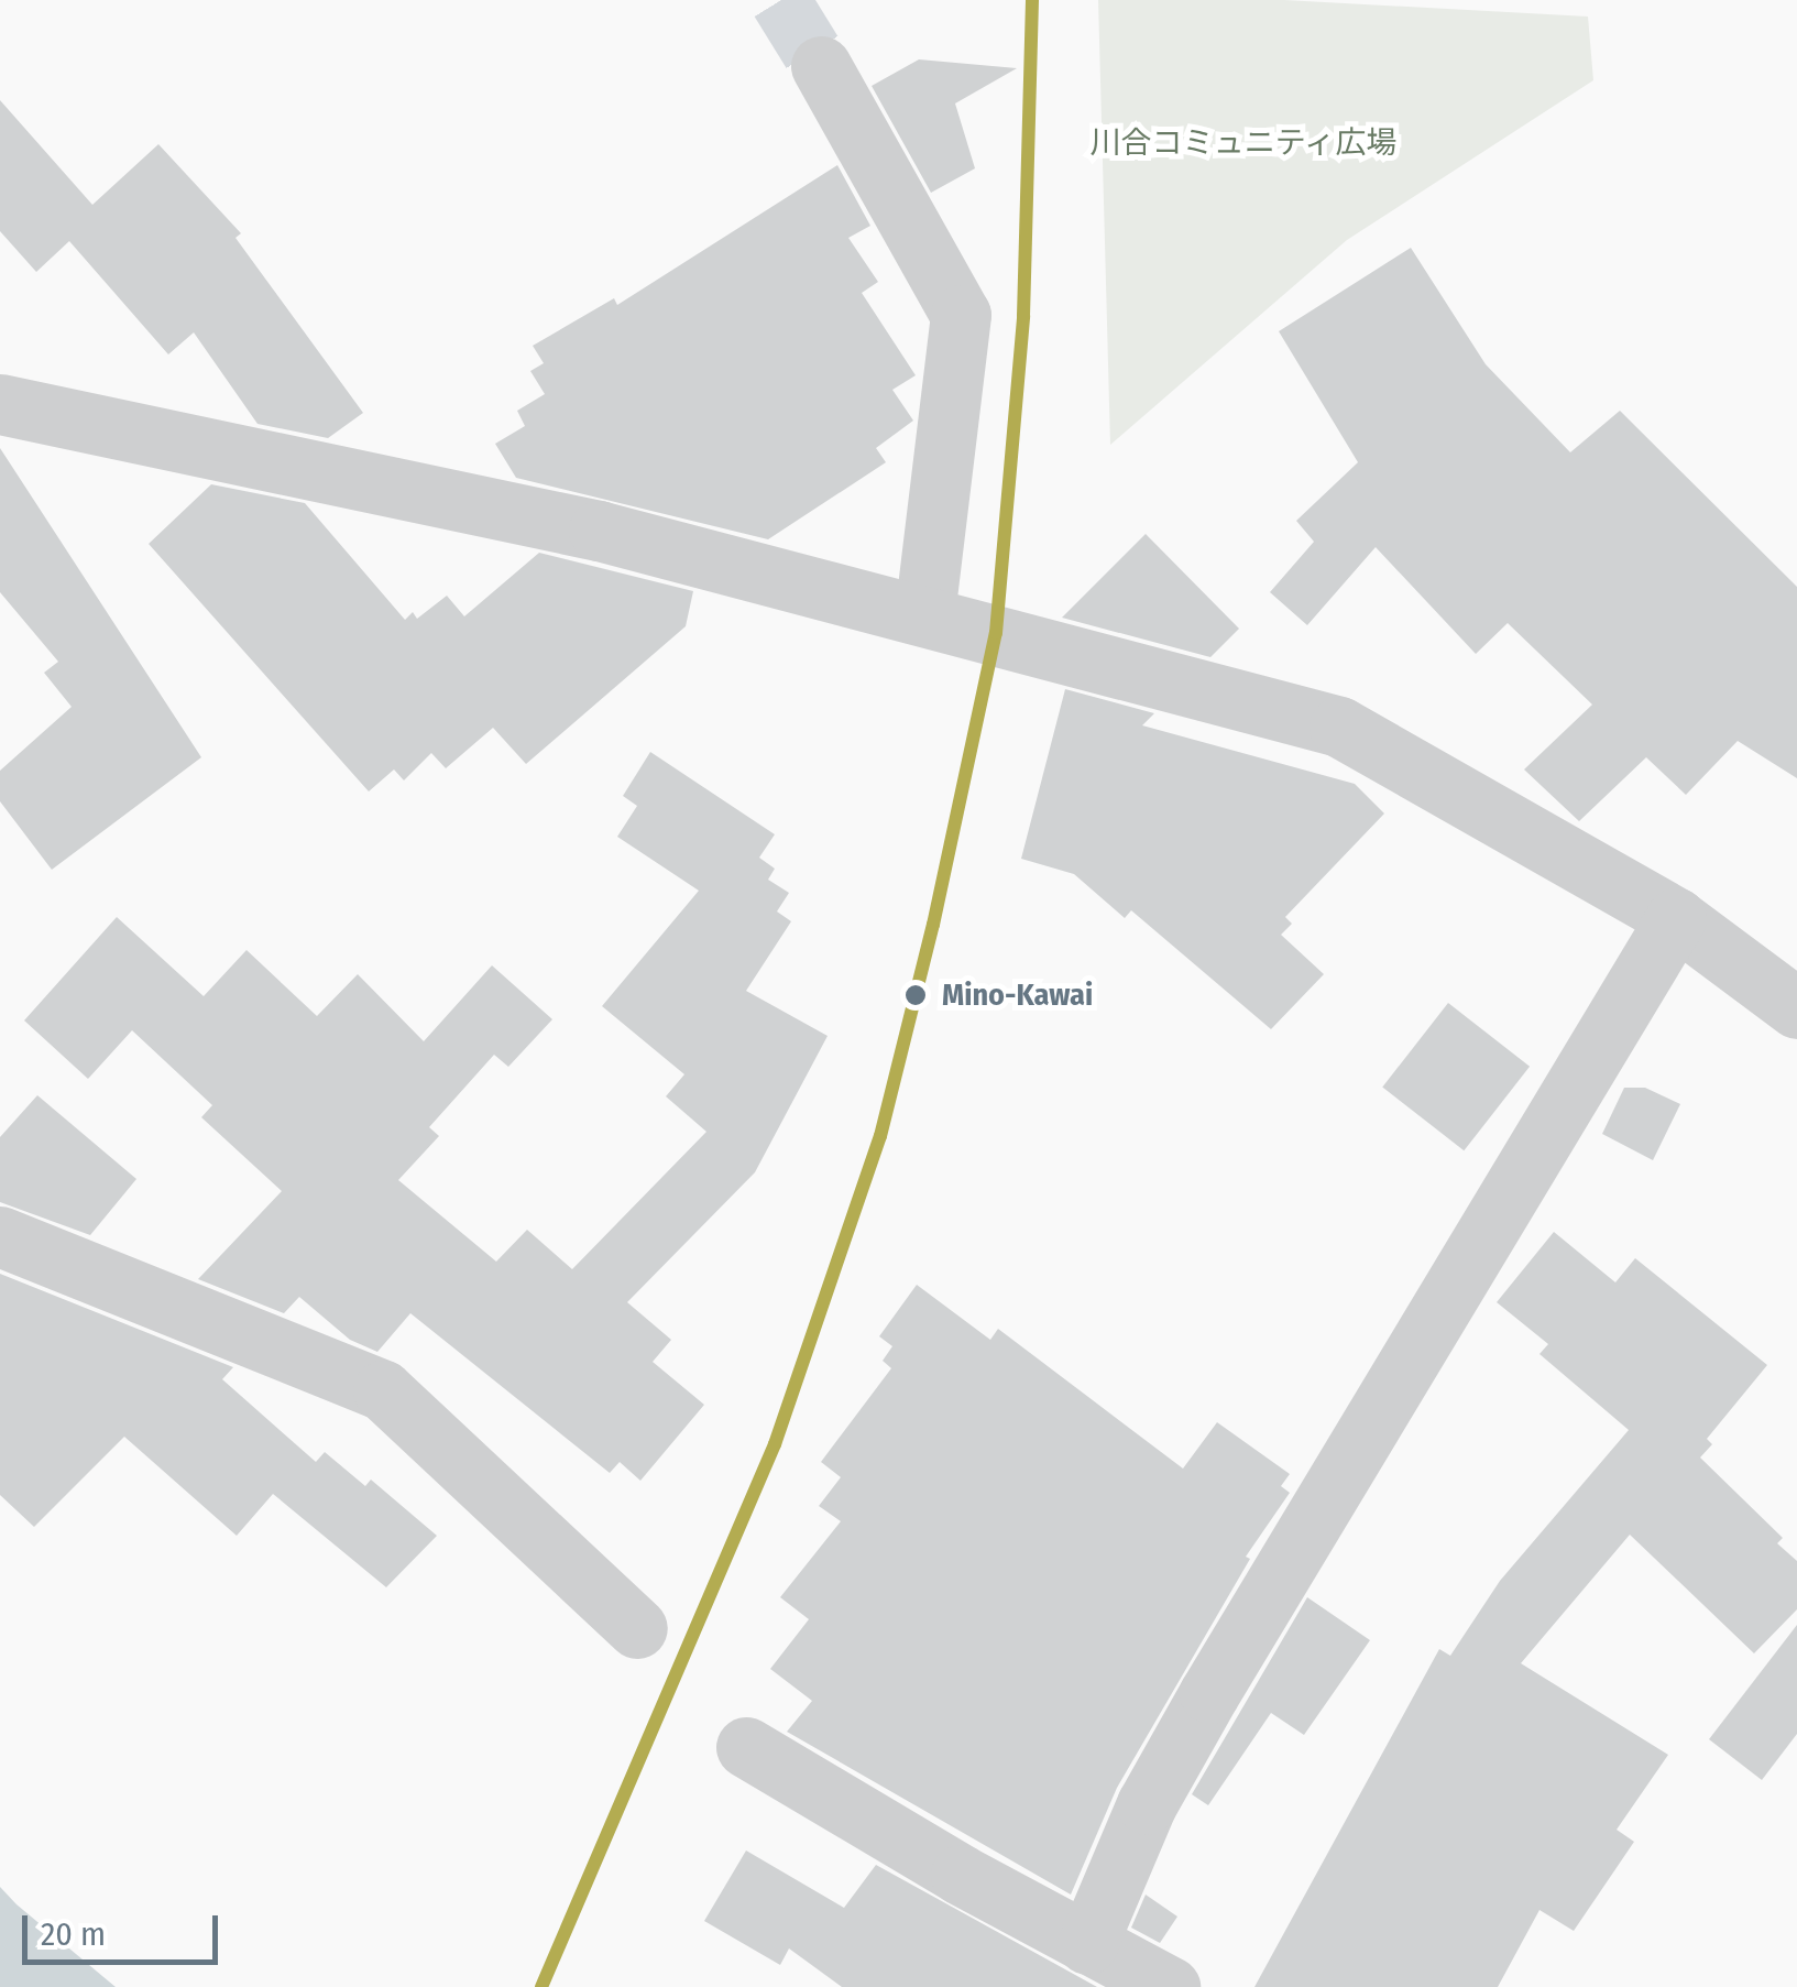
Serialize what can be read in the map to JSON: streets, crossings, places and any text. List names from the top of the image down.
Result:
{
  "parks": ["川合コミュニティ広場"],
  "places": ["Mino-Kawai"],
  "scale_bar": "20 m"
}
